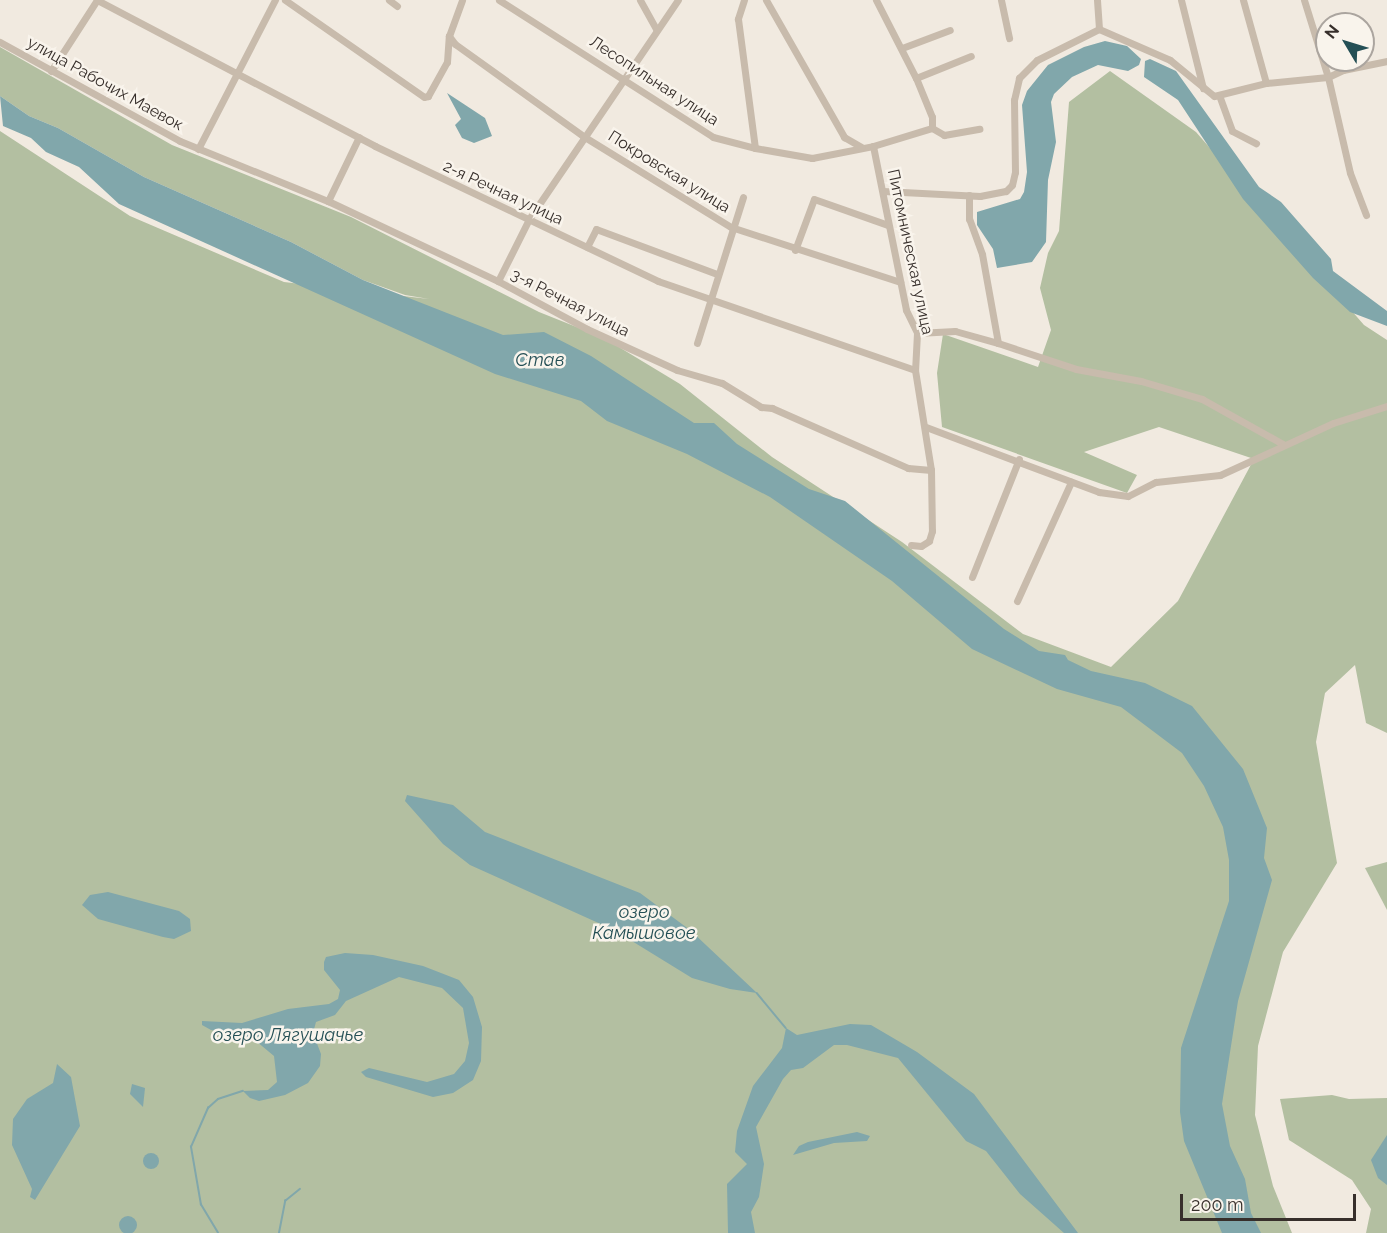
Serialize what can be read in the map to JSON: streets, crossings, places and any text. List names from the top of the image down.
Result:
{
  "streets": {
    "street": [
      "Лесопильная улица",
      "улица Рабочих Маевок",
      "Покровская улица",
      "2-я Речная улица",
      "Питомническая улица",
      "3-я Речная улица"
    ]
  },
  "crossings": [
    ["Лесопильная улица", "Питомническая улица"],
    ["улица Рабочих Маевок", "3-я Речная улица"],
    ["Покровская улица", "Питомническая улица"],
    ["2-я Речная улица", "Питомническая улица"],
    ["Питомническая улица", "3-я Речная улица"]
  ],
  "water": ["Став", "озеро Камышовое", "озеро Лягушачье"],
  "scale_bar": "200 m",
  "north": "top left"
}
